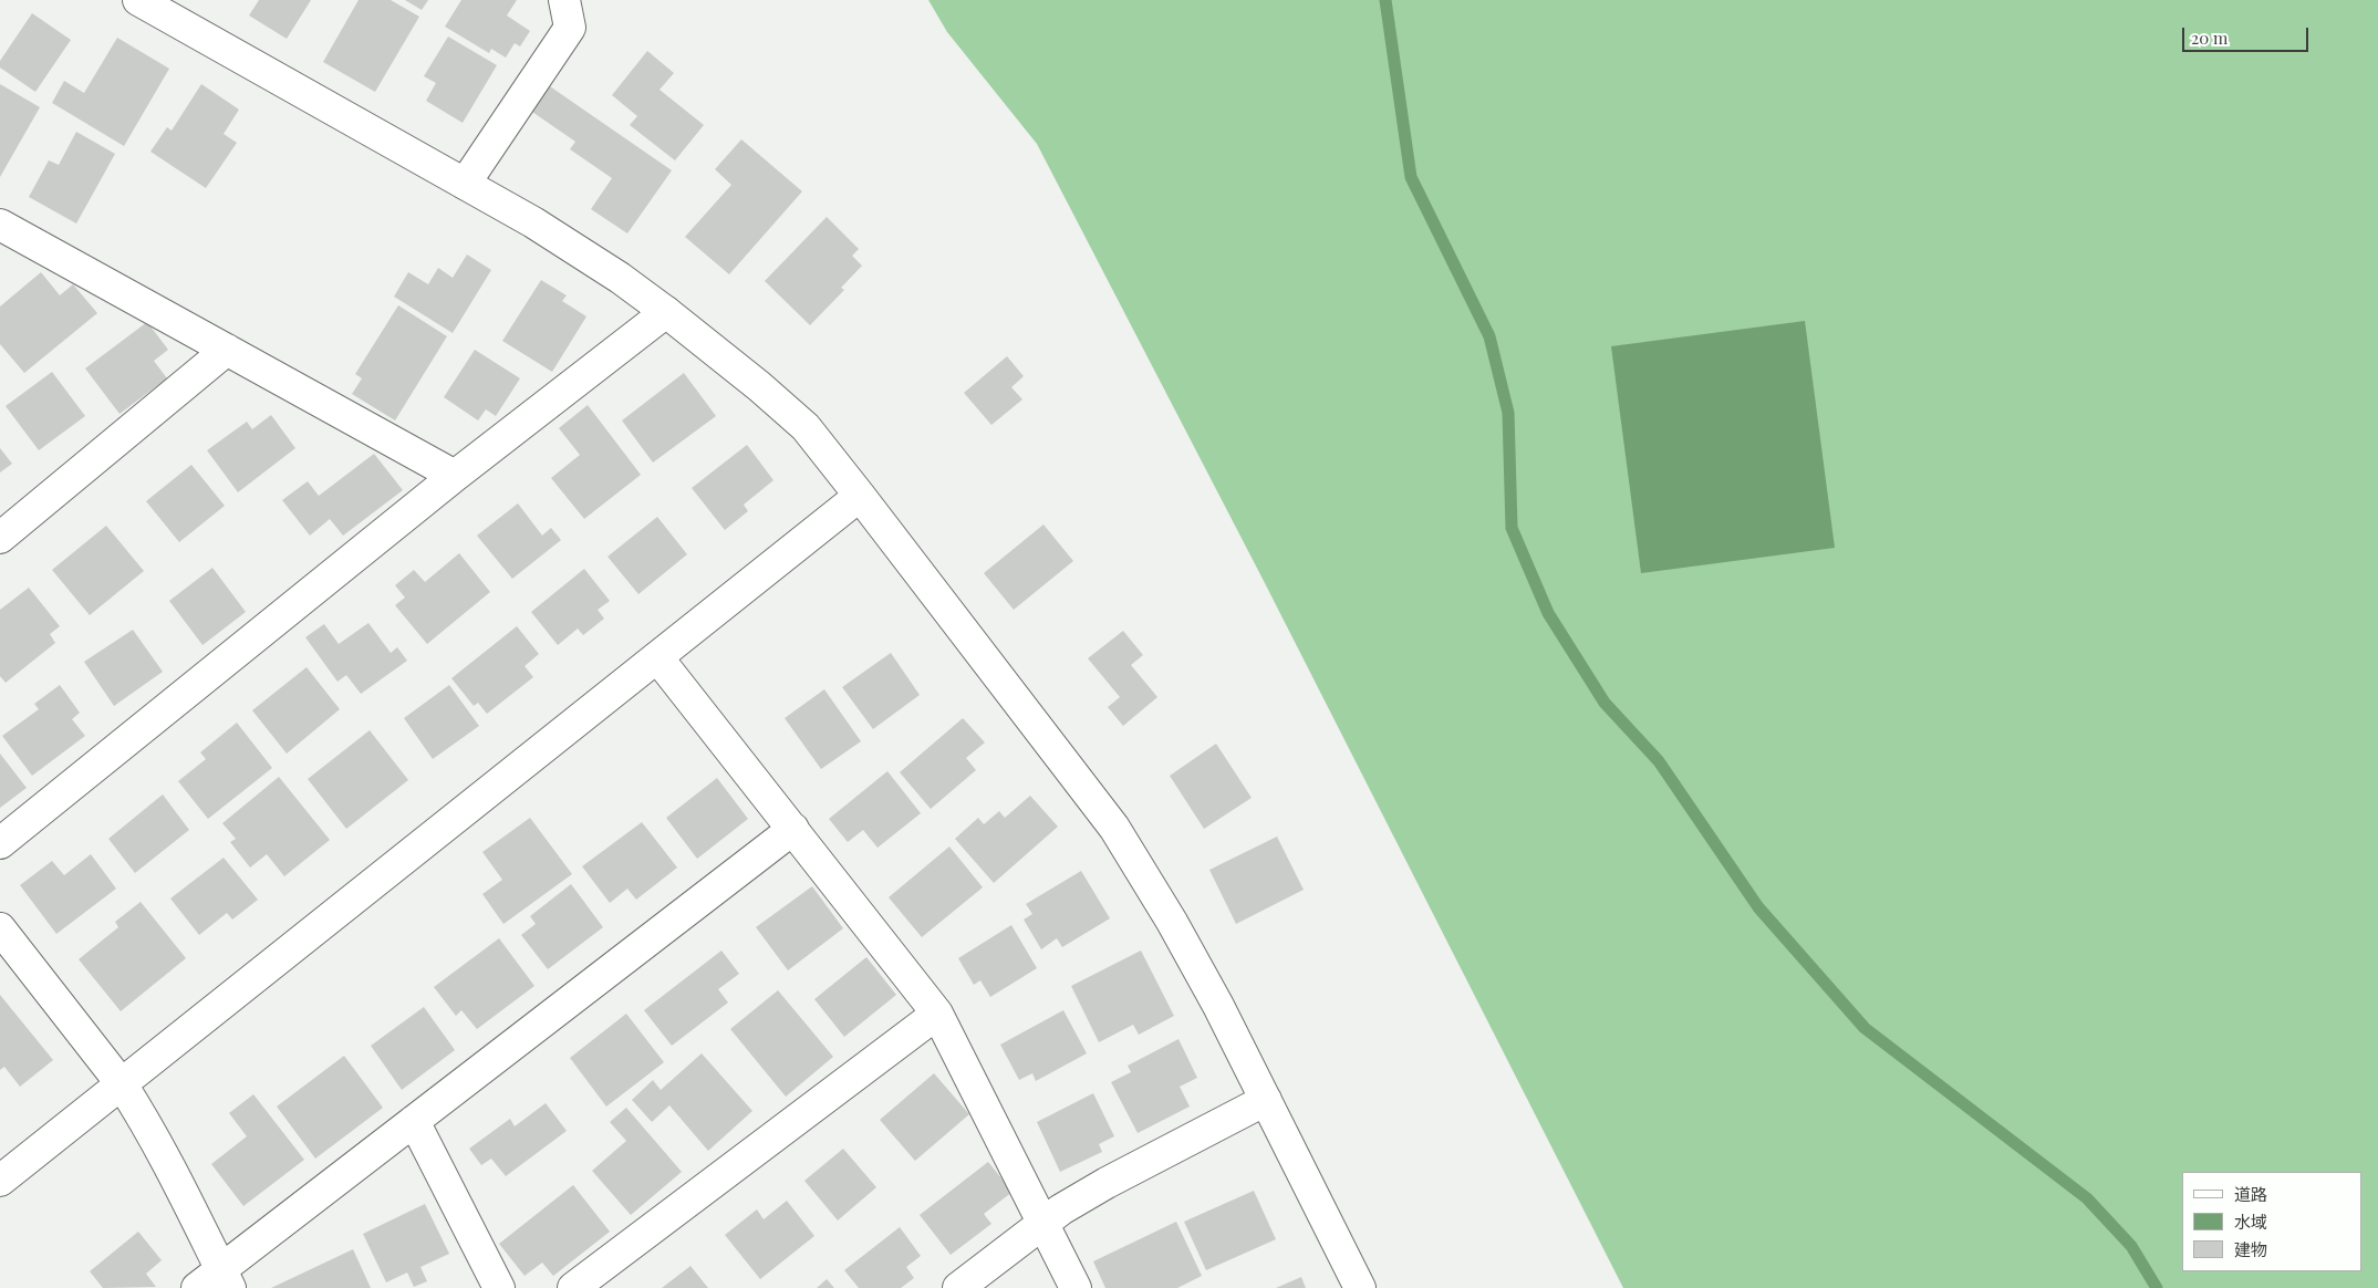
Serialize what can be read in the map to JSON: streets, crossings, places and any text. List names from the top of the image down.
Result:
{
  "legend": ["道路", "水域", "建物"],
  "scale_bar": "20 m"
}
